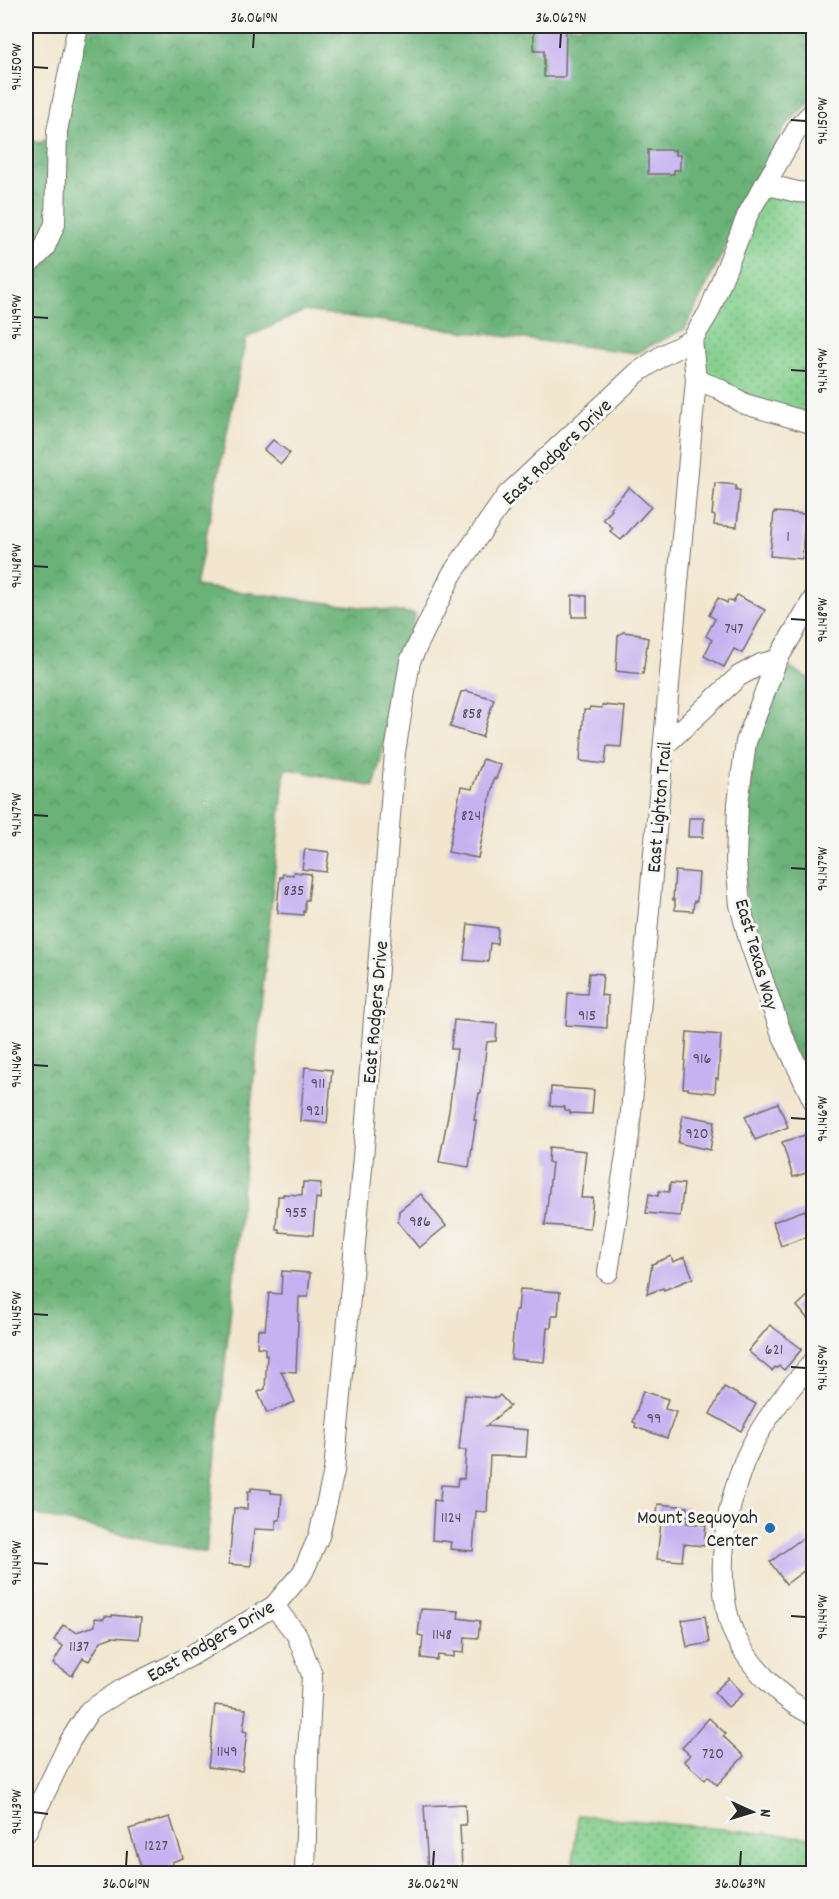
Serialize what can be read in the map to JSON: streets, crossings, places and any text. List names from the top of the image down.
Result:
{
  "streets": {
    "street": ["East Rodgers Drive", "East Lighton Trail", "East Texas Way"]
  },
  "crossings": [
    ["East Rodgers Drive", "East Lighton Trail"]
  ],
  "places": ["Mount Sequoyah Center"],
  "house_numbers": [
    "1",
    "747",
    "858",
    "824",
    "835",
    "915",
    "916",
    "911",
    "921",
    "920",
    "955",
    "986",
    "621",
    "99",
    "1124",
    "1148",
    "1137",
    "1149",
    "720",
    "1227"
  ],
  "north": "right",
  "coordinates": [
    "36.061°N",
    "36.062°N",
    "94.150°W",
    "94.149°W",
    "94.148°W",
    "94.147°W",
    "94.146°W",
    "94.145°W",
    "94.144°W",
    "94.143°W",
    "36.063°N"
  ]
}
